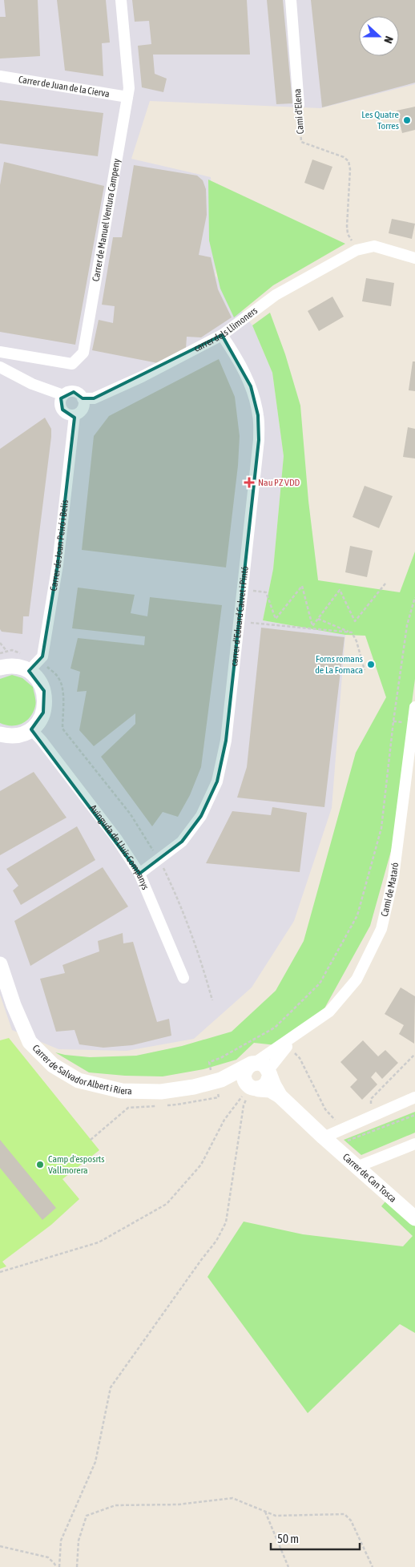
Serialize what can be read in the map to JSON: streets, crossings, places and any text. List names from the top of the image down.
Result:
{
  "streets": {
    "street": [
      "Carrer de Juan de la Cierva",
      "Camí d'Elena",
      "Carrer de Manuel Ventura Campeny",
      "carrer dels Llimoners",
      "Carrer de Joan Peiró i Belis",
      "carrer d'Eduard Calvet i Pintó",
      "Avinguda de Lluís Companys",
      "Camí de Mataró",
      "Carrer de Salvador Albert i Riera",
      "Carrer de Can Tosca"
    ]
  },
  "crossings": [
    ["Carrer de Juan de la Cierva", "Carrer de Manuel Ventura Campeny"],
    ["Camí d'Elena", "carrer dels Llimoners"],
    ["carrer dels Llimoners", "Carrer de Joan Peiró i Belis"],
    ["carrer dels Llimoners", "carrer d'Eduard Calvet i Pintó"],
    ["carrer d'Eduard Calvet i Pintó", "Avinguda de Lluís Companys"],
    ["Camí de Mataró", "Carrer de Salvador Albert i Riera"],
    ["Carrer de Salvador Albert i Riera", "Carrer de Can Tosca"]
  ],
  "places": {
    "other": ["Les Quatre Torres", "Forns romans de La Fornaca", "Camp d'esposrts Vallmorera"],
    "health": ["Nau PZ VDD"]
  },
  "scale_bar": "50 m",
  "north": "right"
}
